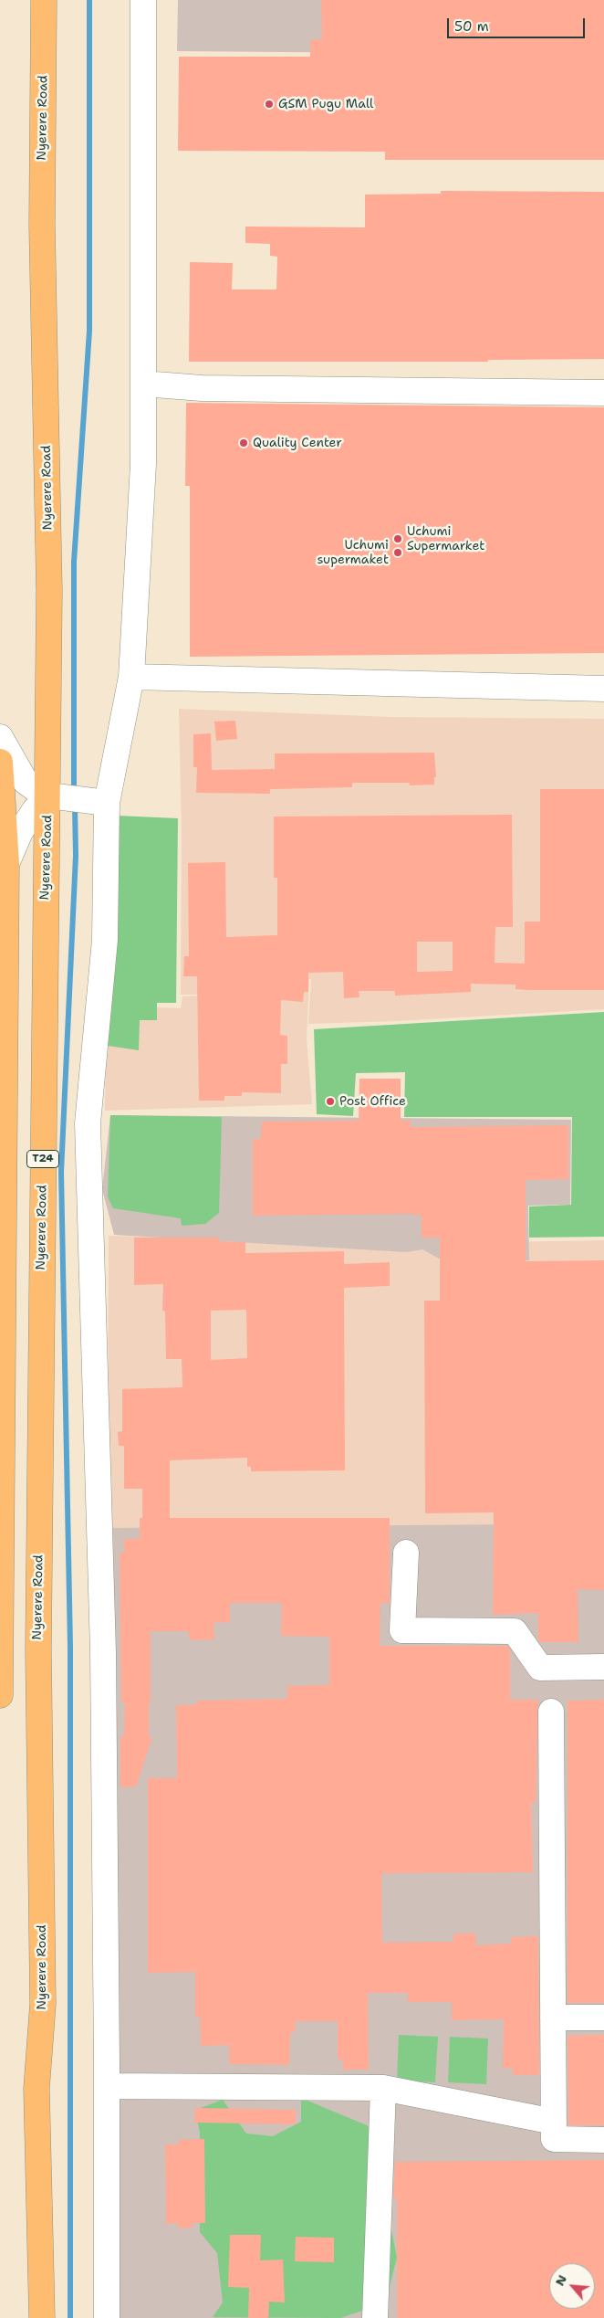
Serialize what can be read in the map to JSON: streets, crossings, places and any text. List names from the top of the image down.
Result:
{
  "streets": {
    "highway": ["Nyerere Road", "T24"]
  },
  "places": [
    "GSM Pugu Mall",
    "Quality Center",
    "Uchumi Supermarket",
    "Uchumi supermaket",
    "Post Office"
  ],
  "scale_bar": "50 m",
  "north": "top left"
}
